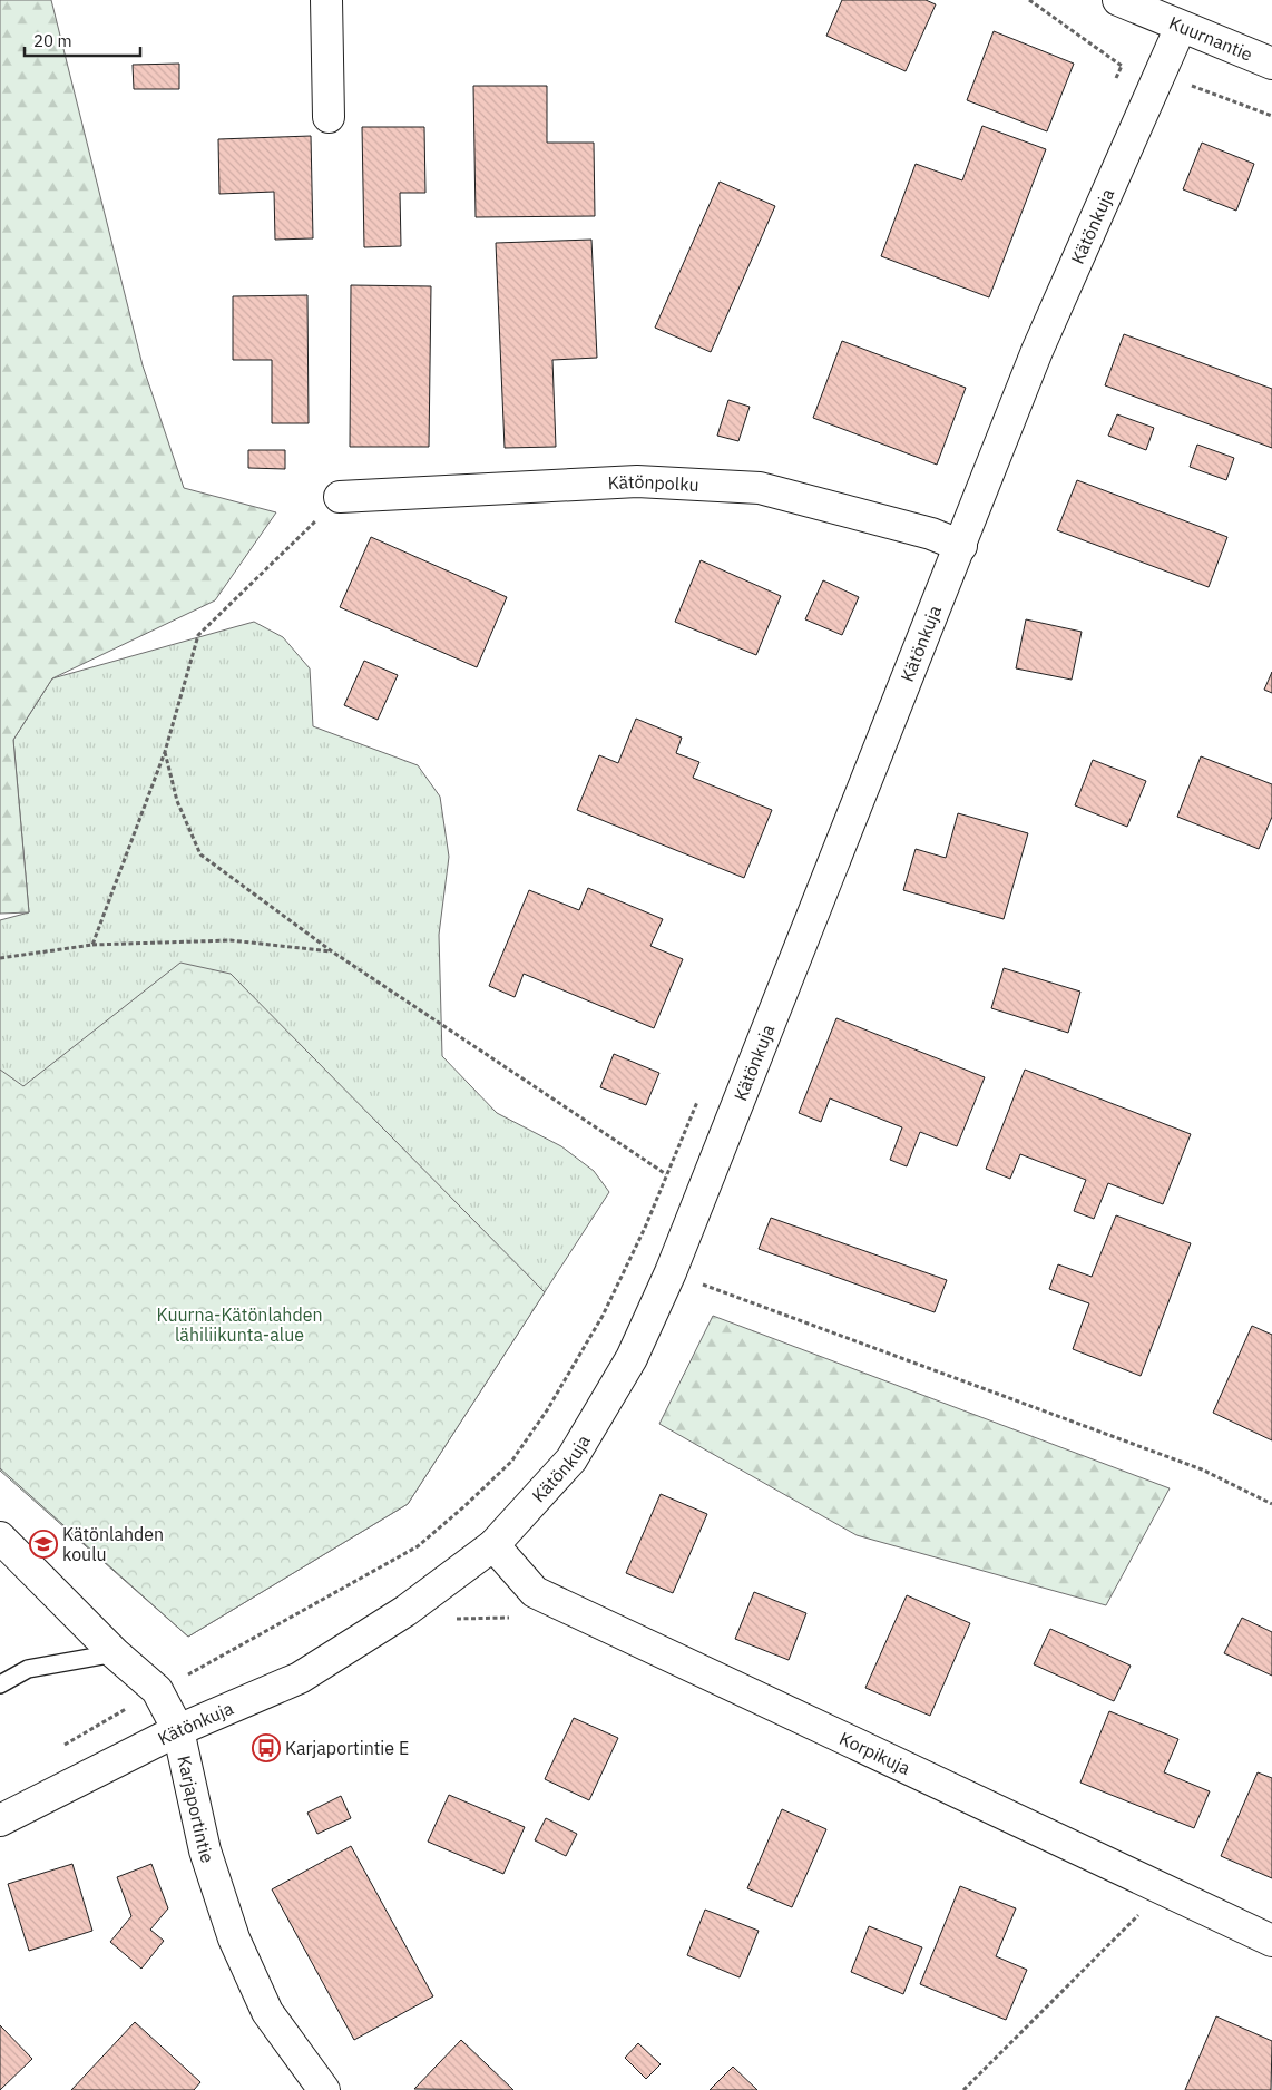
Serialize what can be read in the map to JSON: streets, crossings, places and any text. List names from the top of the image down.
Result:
{
  "streets": {
    "street": [
      "Kuurnantie",
      "Kätönkuja",
      "Kätönpolku",
      "Korpikuja",
      "Karjaportintie"
    ]
  },
  "crossings": [
    ["Kuurnantie", "Kätönkuja"],
    ["Kätönkuja", "Kätönpolku"],
    ["Kätönkuja", "Korpikuja"],
    ["Kätönkuja", "Karjaportintie"]
  ],
  "parks": ["Kuurna-Kätönlahden lähiliikunta-alue"],
  "places": {
    "school or university": ["Kätönlahden koulu"],
    "bus stop": ["Karjaportintie E"]
  },
  "scale_bar": "20 m"
}
